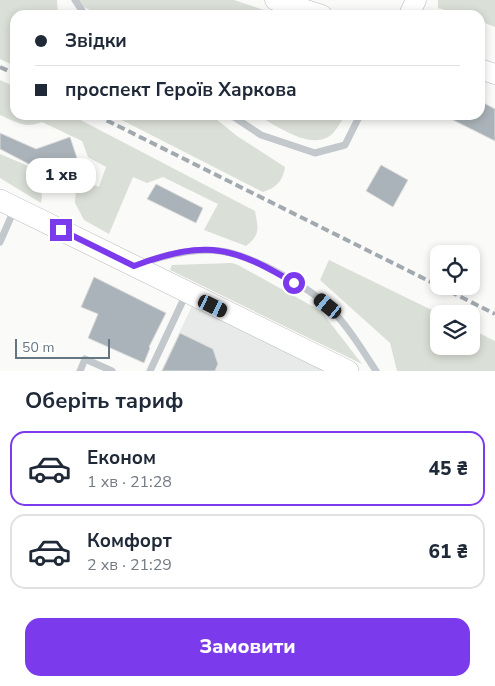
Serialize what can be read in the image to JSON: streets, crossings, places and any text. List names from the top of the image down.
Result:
{
  "scale_bar": "50 m",
  "page": {
    "banner": ["Звідки", "проспект Героїв Харкова"],
    "bubble": "1 хв",
    "scale": "50 m",
    "heading": "Оберіть тариф",
    "list": [
      {
        "name": "Економ",
        "note": "1 хв · 21:28",
        "value": "45 ₴"
      },
      {
        "name": "Комфорт",
        "note": "2 хв · 21:29",
        "value": "61 ₴"
      }
    ],
    "buttons": "Замовити"
  }
}
